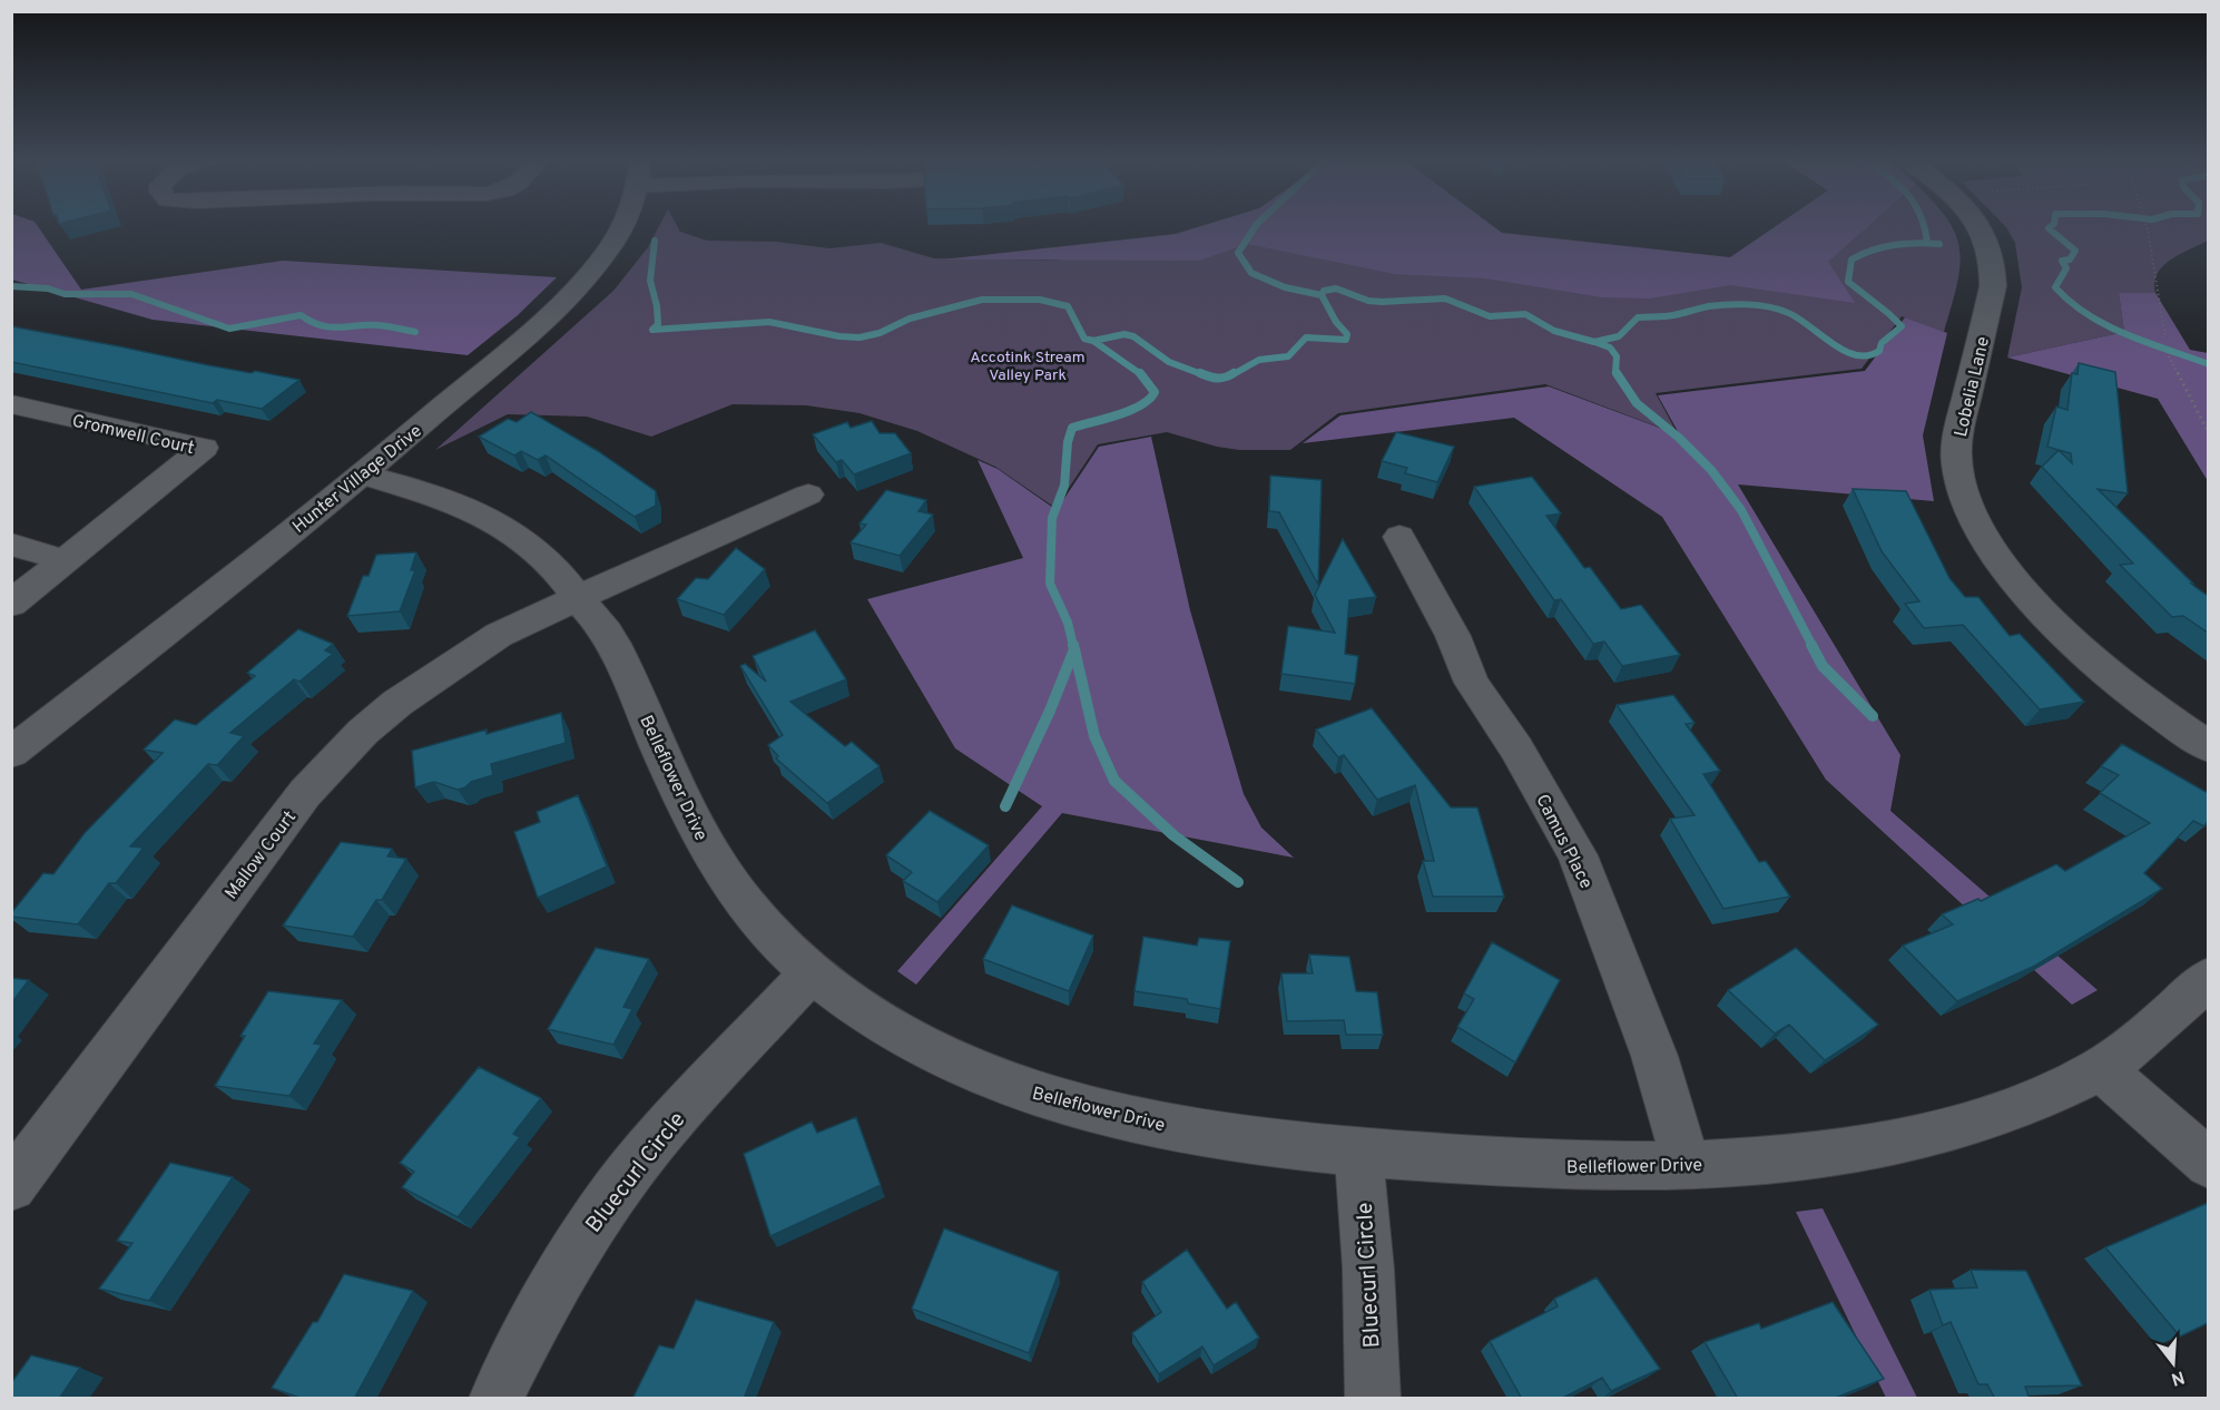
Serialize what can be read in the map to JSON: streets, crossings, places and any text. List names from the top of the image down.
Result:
{
  "streets": {
    "street": [
      "Lobelia Lane",
      "Gromwell Court",
      "Hunter Village Drive",
      "Belleflower Drive",
      "Camus Place",
      "Mallow Court",
      "Bluecurl Circle"
    ]
  },
  "crossings": [
    ["Hunter Village Drive", "Belleflower Drive"],
    ["Belleflower Drive", "Camus Place"],
    ["Belleflower Drive", "Mallow Court"],
    ["Belleflower Drive", "Bluecurl Circle"]
  ],
  "parks": ["Accotink Stream Valley Park"],
  "north": "bottom"
}
